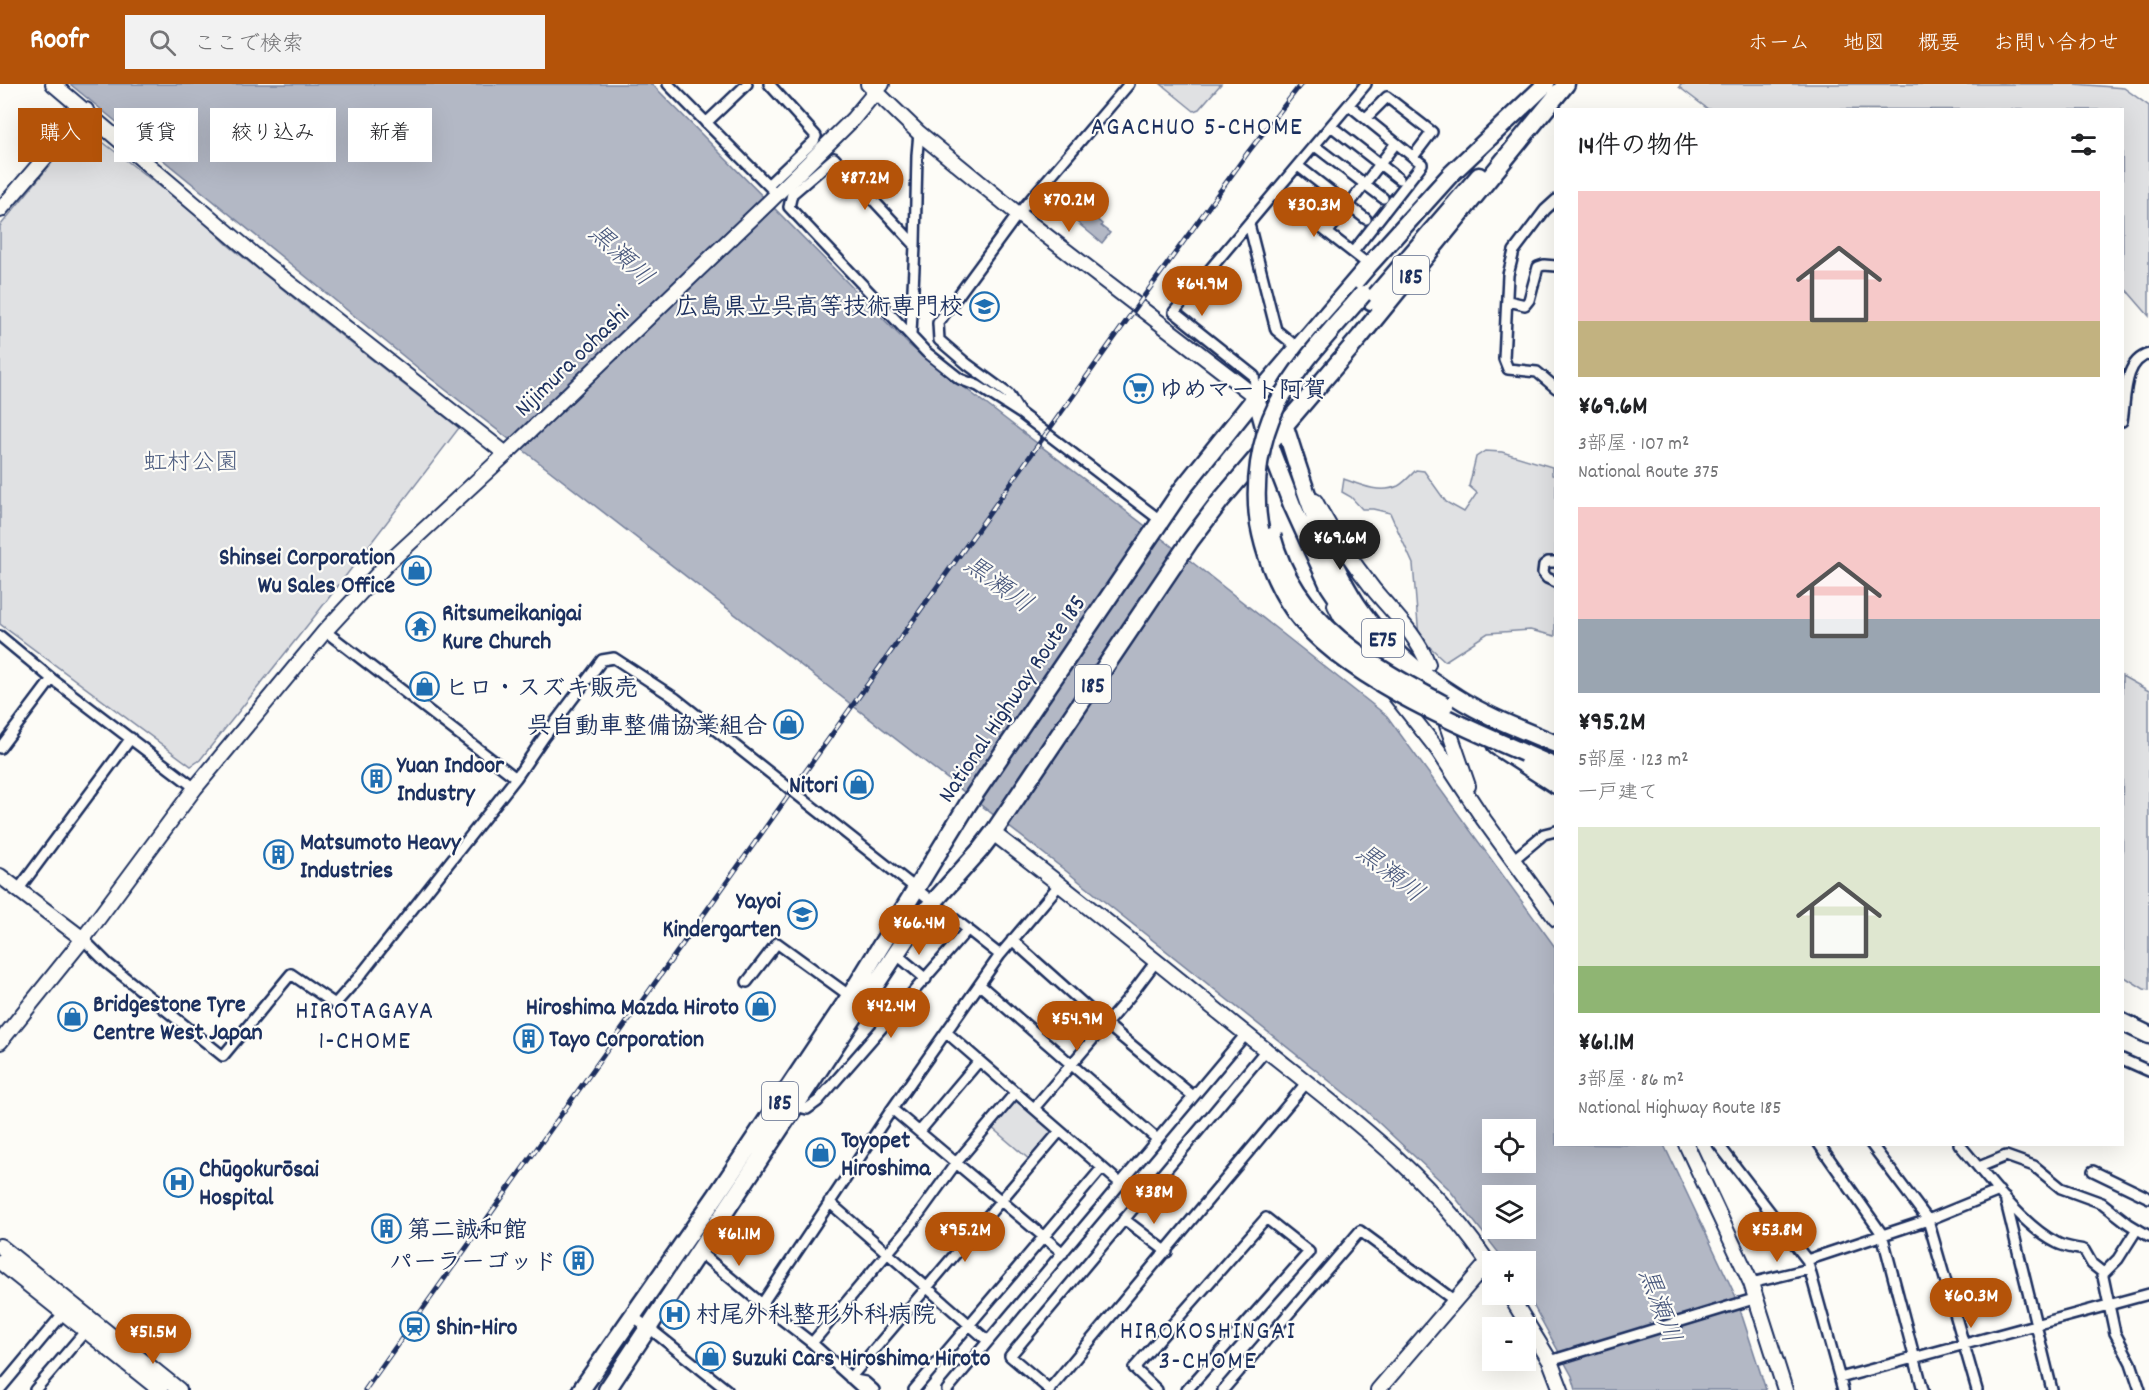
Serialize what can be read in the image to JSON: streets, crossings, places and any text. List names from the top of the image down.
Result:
{
  "streets": {
    "highway": ["185", "E75", "National Highway Route 185"],
    "street": ["Nijimura oohashi"]
  },
  "districts": ["AGACHUO 5-CHOME", "HIROTAGAYA 1-CHOME", "HIROKOSHINGAI 3-CHOME"],
  "water": ["黒瀬川"],
  "parks": ["虹村公園"],
  "places": {
    "school or university": ["広島県立呉高等技術専門校", "Yayoi Kindergarten"],
    "supermarket": ["ゆめマート阿賀"],
    "shop": [
      "Shinsei Corporation Wu Sales Office",
      "ヒロ・スズキ販売",
      "呉自動車整備協業組合",
      "Nitori",
      "Hiroshima Mazda Hiroto",
      "Bridgestone Tyre Centre West Japan",
      "Toyopet Hiroshima",
      "Suzuki Cars Hiroshima Hiroto"
    ],
    "temple": ["Ritsumeikanigai Kure Church"],
    "building": [
      "Yuan Indoor Industry",
      "Matsumoto Heavy Industries",
      "Tayo Corporation",
      "第二誠和館",
      "パーラーゴッド"
    ],
    "hospital": ["Chūgokurōsai Hospital", "村尾外科整形外科病院"],
    "station": ["Shin-Hiro"]
  },
  "page": {
    "header": "Roofr",
    "search": "ここで検索",
    "nav": [
      "ホーム",
      "地図",
      "概要",
      "お問い合わせ"
    ],
    "chip": [
      "購入",
      "賃貸",
      "絞り込み",
      "新着"
    ],
    "heading": "14件の物件",
    "price": [
      "¥87.2M",
      "¥70.2M",
      "¥30.3M",
      "¥64.9M",
      "¥69.6M",
      "¥66.4M",
      "¥42.4M",
      "¥54.9M",
      "¥38M",
      "¥95.2M",
      "¥53.8M",
      "¥61.1M",
      "¥60.3M",
      "¥51.5M"
    ],
    "list": [
      {
        "name": "¥69.6M",
        "note": "3部屋 · 107 m² · National Route 375"
      },
      {
        "name": "¥95.2M",
        "note": "5部屋 · 123 m² · 一戸建て"
      },
      {
        "name": "¥61.1M",
        "note": "3部屋 · 86 m² · National Highway Route 185"
      }
    ],
    "map_buttons": ["+", "−"]
  }
}
